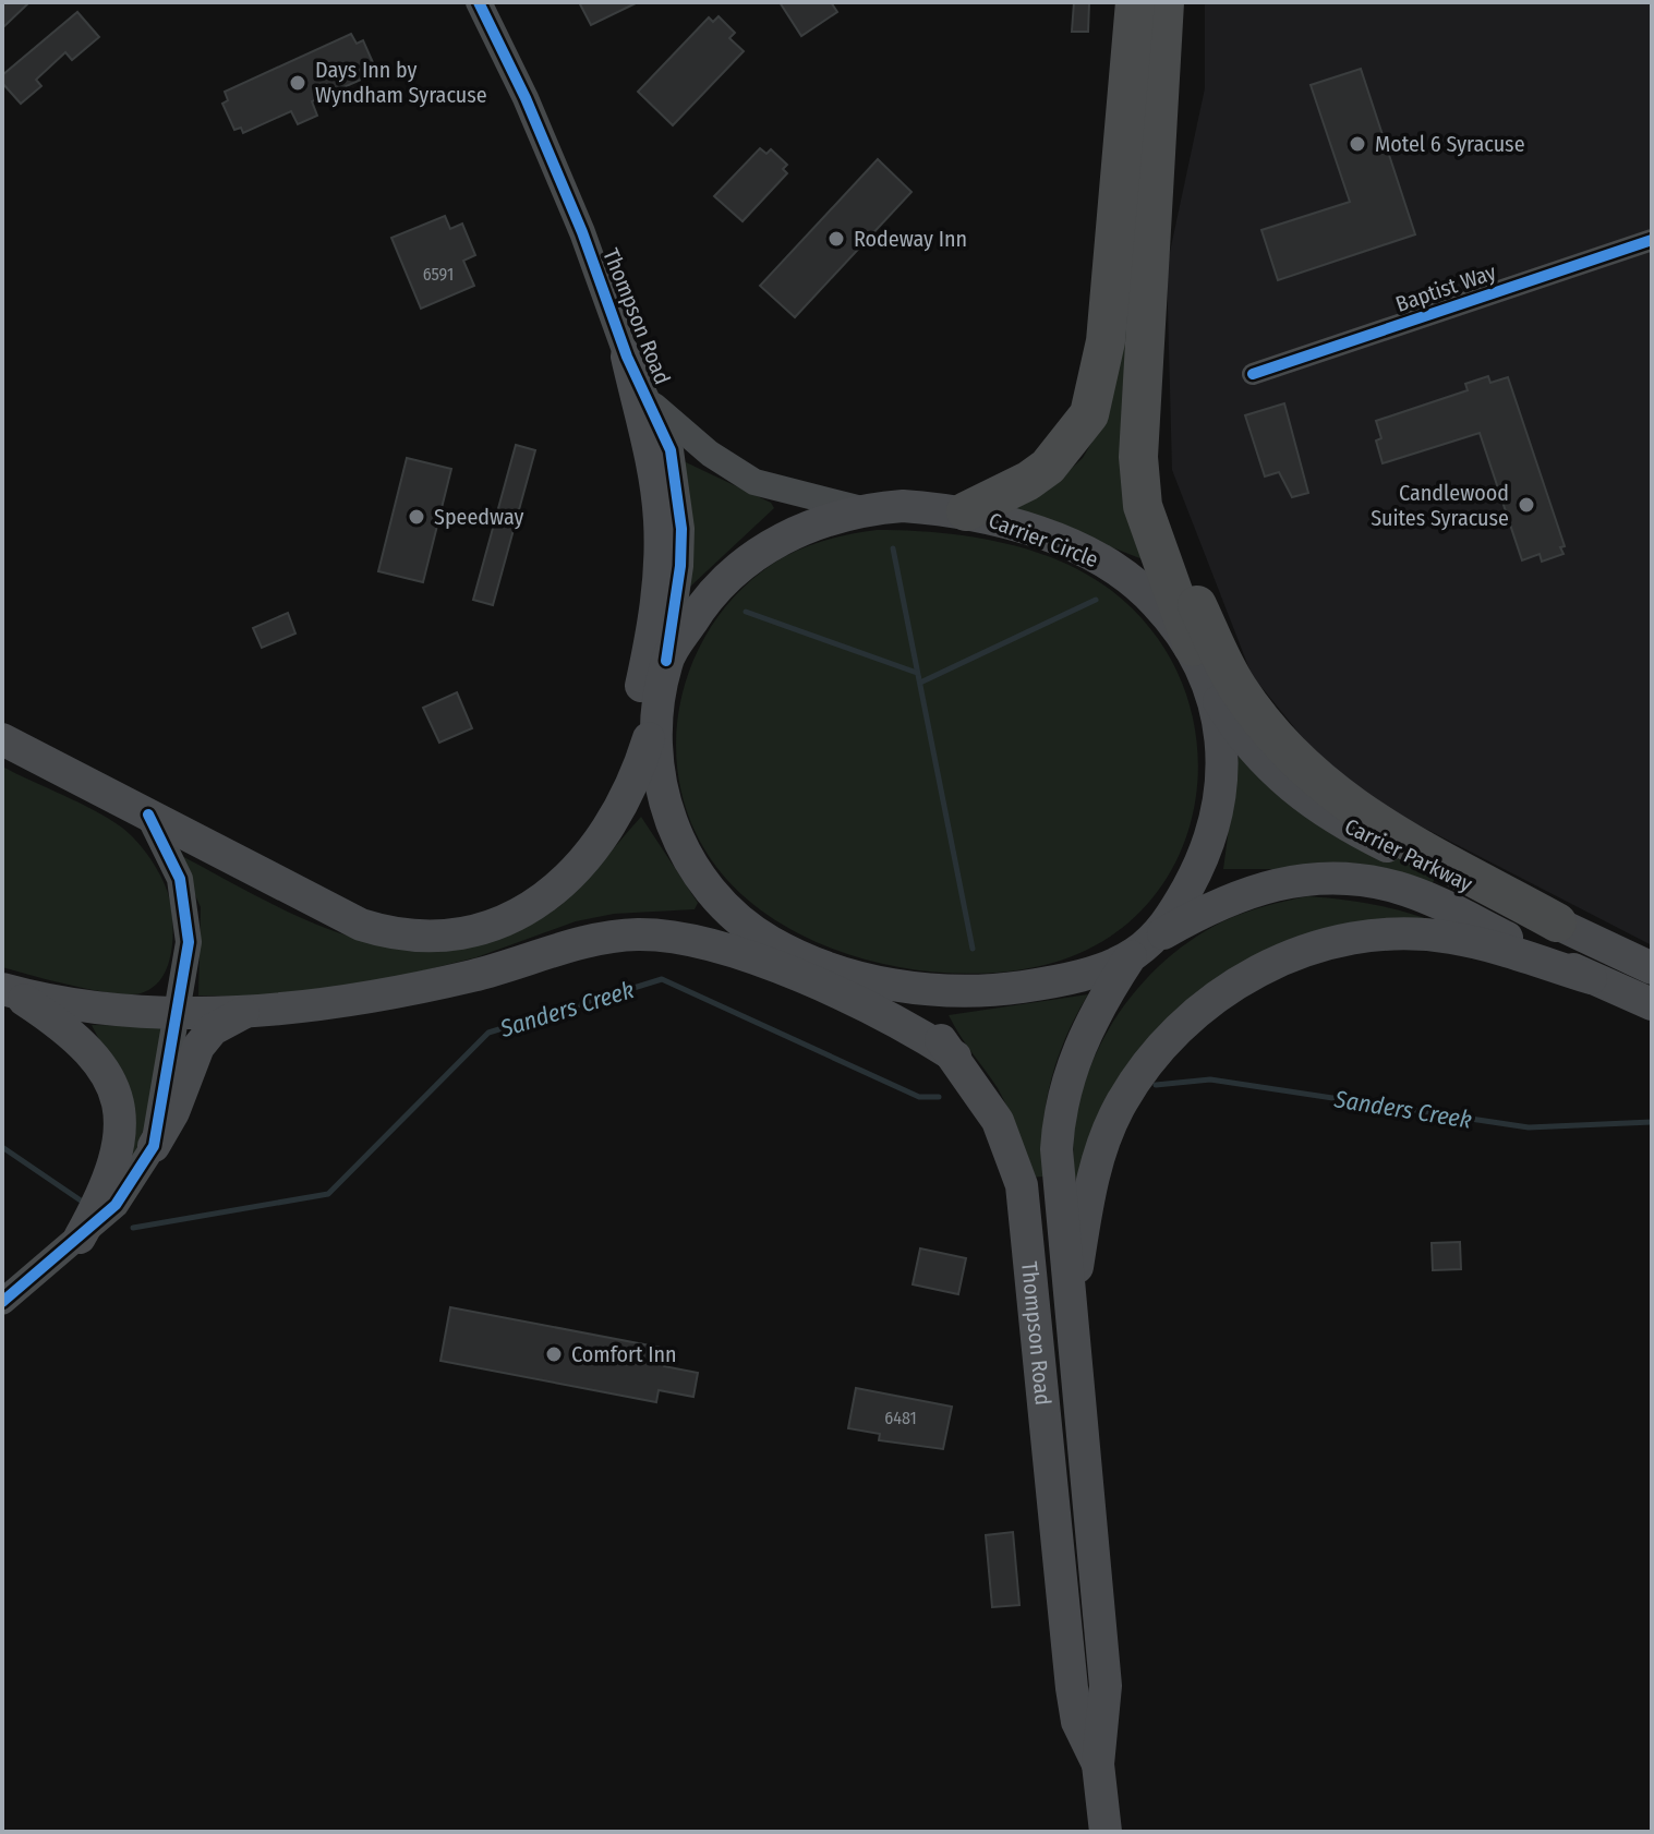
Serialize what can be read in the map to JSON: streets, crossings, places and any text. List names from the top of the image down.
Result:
{
  "streets": {
    "main road": ["Thompson Road", "Carrier Circle", "Carrier Parkway"],
    "street": ["Baptist Way"]
  },
  "crossings": [
    ["Thompson Road", "Carrier Circle"],
    ["Thompson Road", "Carrier Parkway"],
    ["Carrier Circle", "Carrier Parkway"]
  ],
  "water": ["Sanders Creek"],
  "places": [
    "Days Inn by Wyndham Syracuse",
    "Motel 6 Syracuse",
    "Rodeway Inn",
    "Candlewood Suites Syracuse",
    "Speedway",
    "Comfort Inn"
  ],
  "house_numbers": ["6591", "6481"]
}
